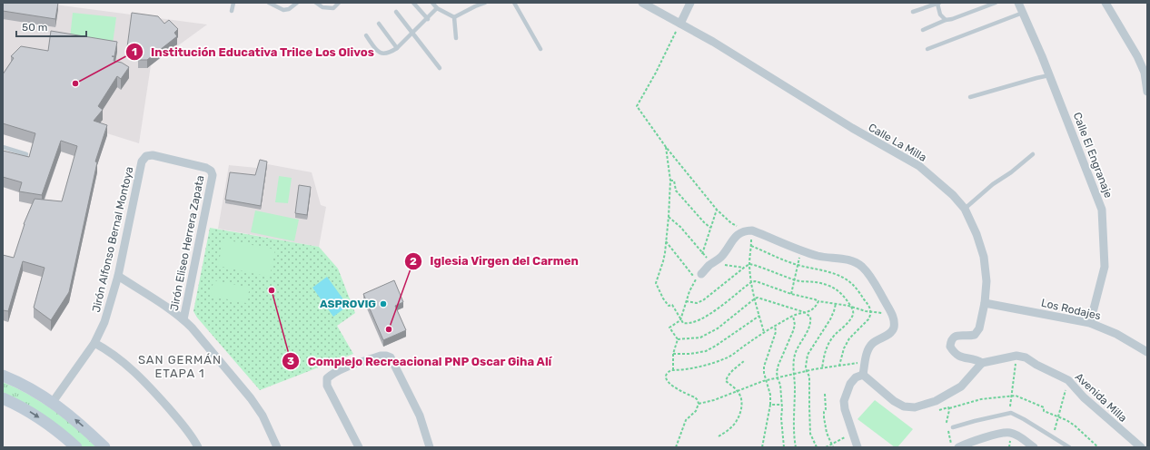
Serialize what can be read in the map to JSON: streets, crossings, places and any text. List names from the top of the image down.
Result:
{
  "streets": {
    "street": [
      "Calle La Milla",
      "Calle El Engranaje",
      "Jirón Alfonso Bernal Montoya",
      "Jirón Eliseo Herrera Zapata",
      "Los Rodajes",
      "Avenida Milla"
    ]
  },
  "crossings": [
    ["Calle La Milla", "Los Rodajes"],
    ["Calle El Engranaje", "Los Rodajes"],
    ["Jirón Alfonso Bernal Montoya", "Jirón Eliseo Herrera Zapata"]
  ],
  "districts": ["SAN GERMÁN ETAPA 1"],
  "places": [
    "Institución Educativa Trilce Los Olivos",
    "Complejo Recreacional PNP Oscar Giha Alí",
    "ASPROVIG",
    "Iglesia Virgen del Carmen"
  ],
  "scale_bar": "50 m"
}
